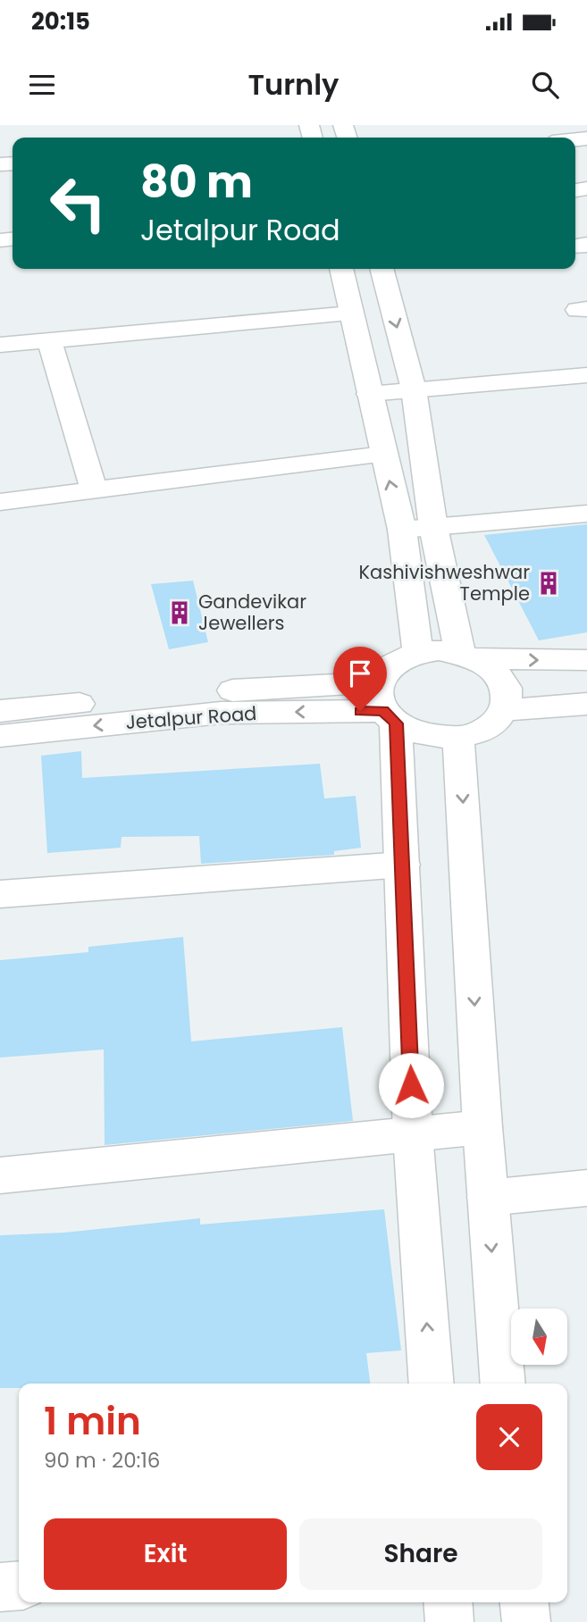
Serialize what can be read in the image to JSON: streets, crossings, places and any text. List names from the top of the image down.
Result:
{
  "streets": {
    "main road": ["Jetalpur Road"]
  },
  "places": {
    "building": ["Kashivishweshwar Temple", "Gandevikar Jewellers"]
  },
  "north": "bottom",
  "page": {
    "status": "20:15",
    "header": "Turnly",
    "turn": ["80 m", "Jetalpur Road"],
    "heading": ["1 min", "90 m · 20:16"],
    "buttons": ["Exit", "Share"]
  }
}
